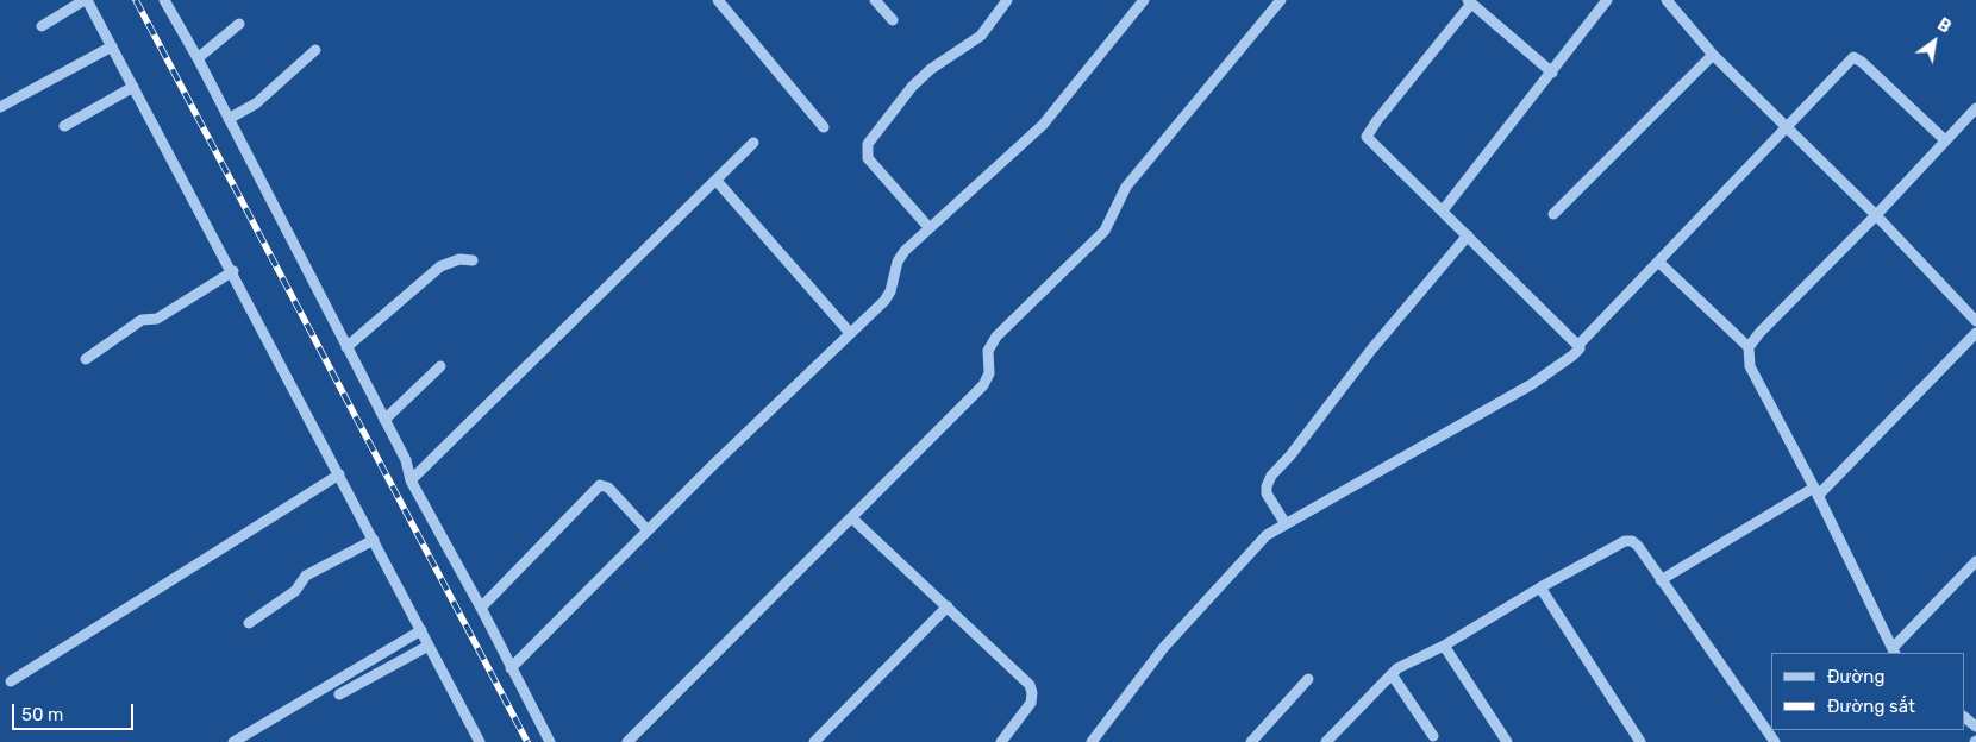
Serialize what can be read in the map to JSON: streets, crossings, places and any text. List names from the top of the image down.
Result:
{
  "legend": ["Đường", "Đường sắt"],
  "scale_bar": "50 m",
  "north": "top right"
}
